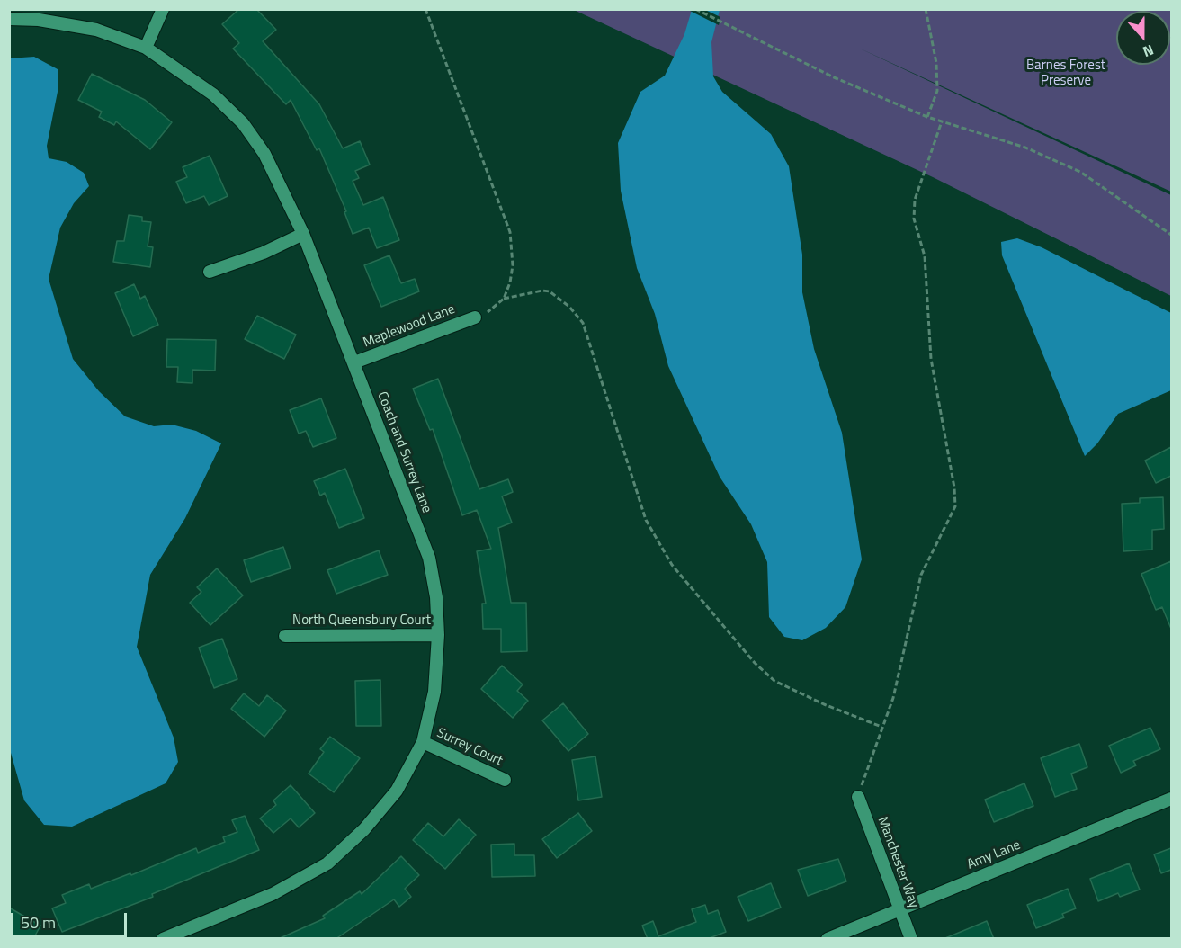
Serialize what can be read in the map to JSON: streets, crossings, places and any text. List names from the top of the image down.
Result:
{
  "streets": {
    "street": [
      "Maplewood Lane",
      "Coach and Surrey Lane",
      "North Queensbury Court",
      "Surrey Court",
      "Amy Lane",
      "Manchester Way"
    ]
  },
  "crossings": [
    ["Maplewood Lane", "Coach and Surrey Lane"],
    ["Coach and Surrey Lane", "North Queensbury Court"],
    ["Coach and Surrey Lane", "Surrey Court"],
    ["Amy Lane", "Manchester Way"]
  ],
  "parks": ["Barnes Forest Preserve"],
  "scale_bar": "50 m",
  "north": "bottom"
}
